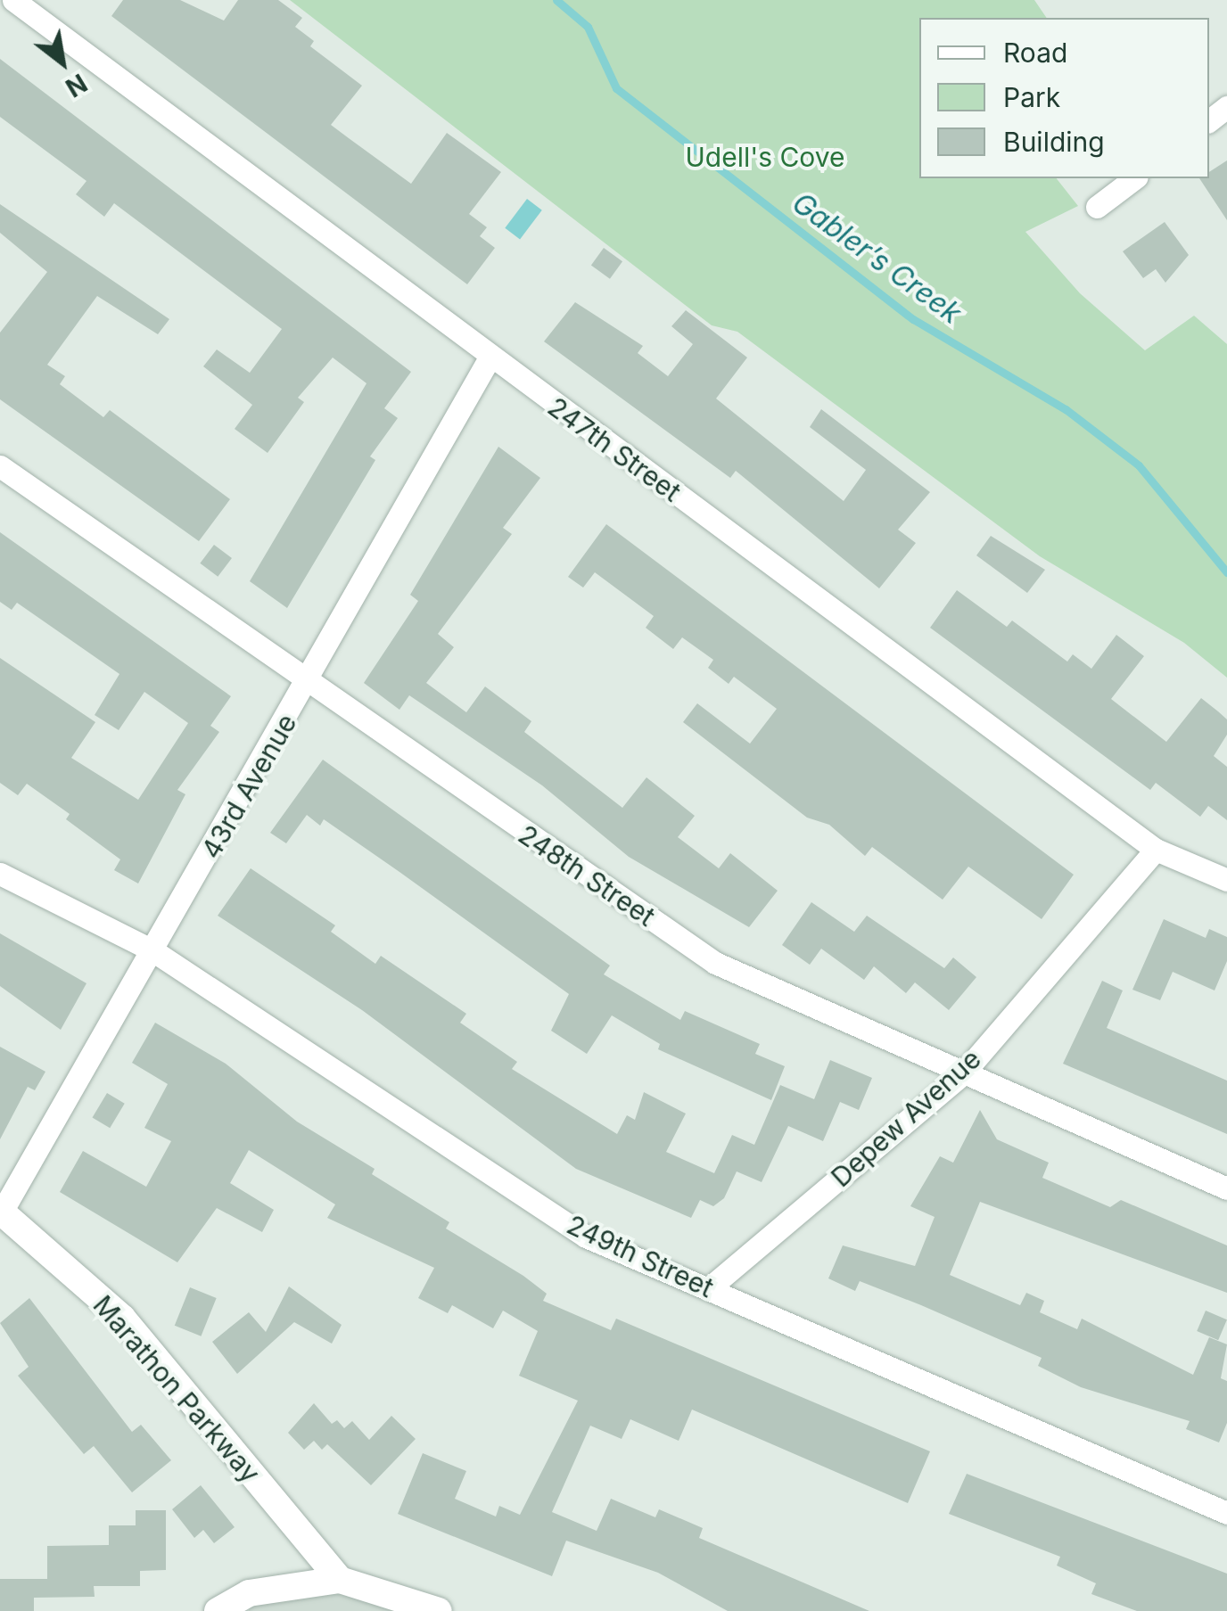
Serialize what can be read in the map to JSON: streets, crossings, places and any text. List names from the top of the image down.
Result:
{
  "streets": {
    "street": [
      "247th Street",
      "43rd Avenue",
      "248th Street",
      "Depew Avenue",
      "249th Street",
      "Marathon Parkway"
    ]
  },
  "crossings": [
    ["247th Street", "43rd Avenue"],
    ["247th Street", "Depew Avenue"],
    ["43rd Avenue", "248th Street"],
    ["43rd Avenue", "249th Street"],
    ["43rd Avenue", "Marathon Parkway"],
    ["248th Street", "Depew Avenue"],
    ["Depew Avenue", "249th Street"]
  ],
  "water": ["Gabler’s Creek"],
  "parks": ["Udell's Cove"],
  "legend": ["Road", "Park", "Building"],
  "north": "bottom right"
}
